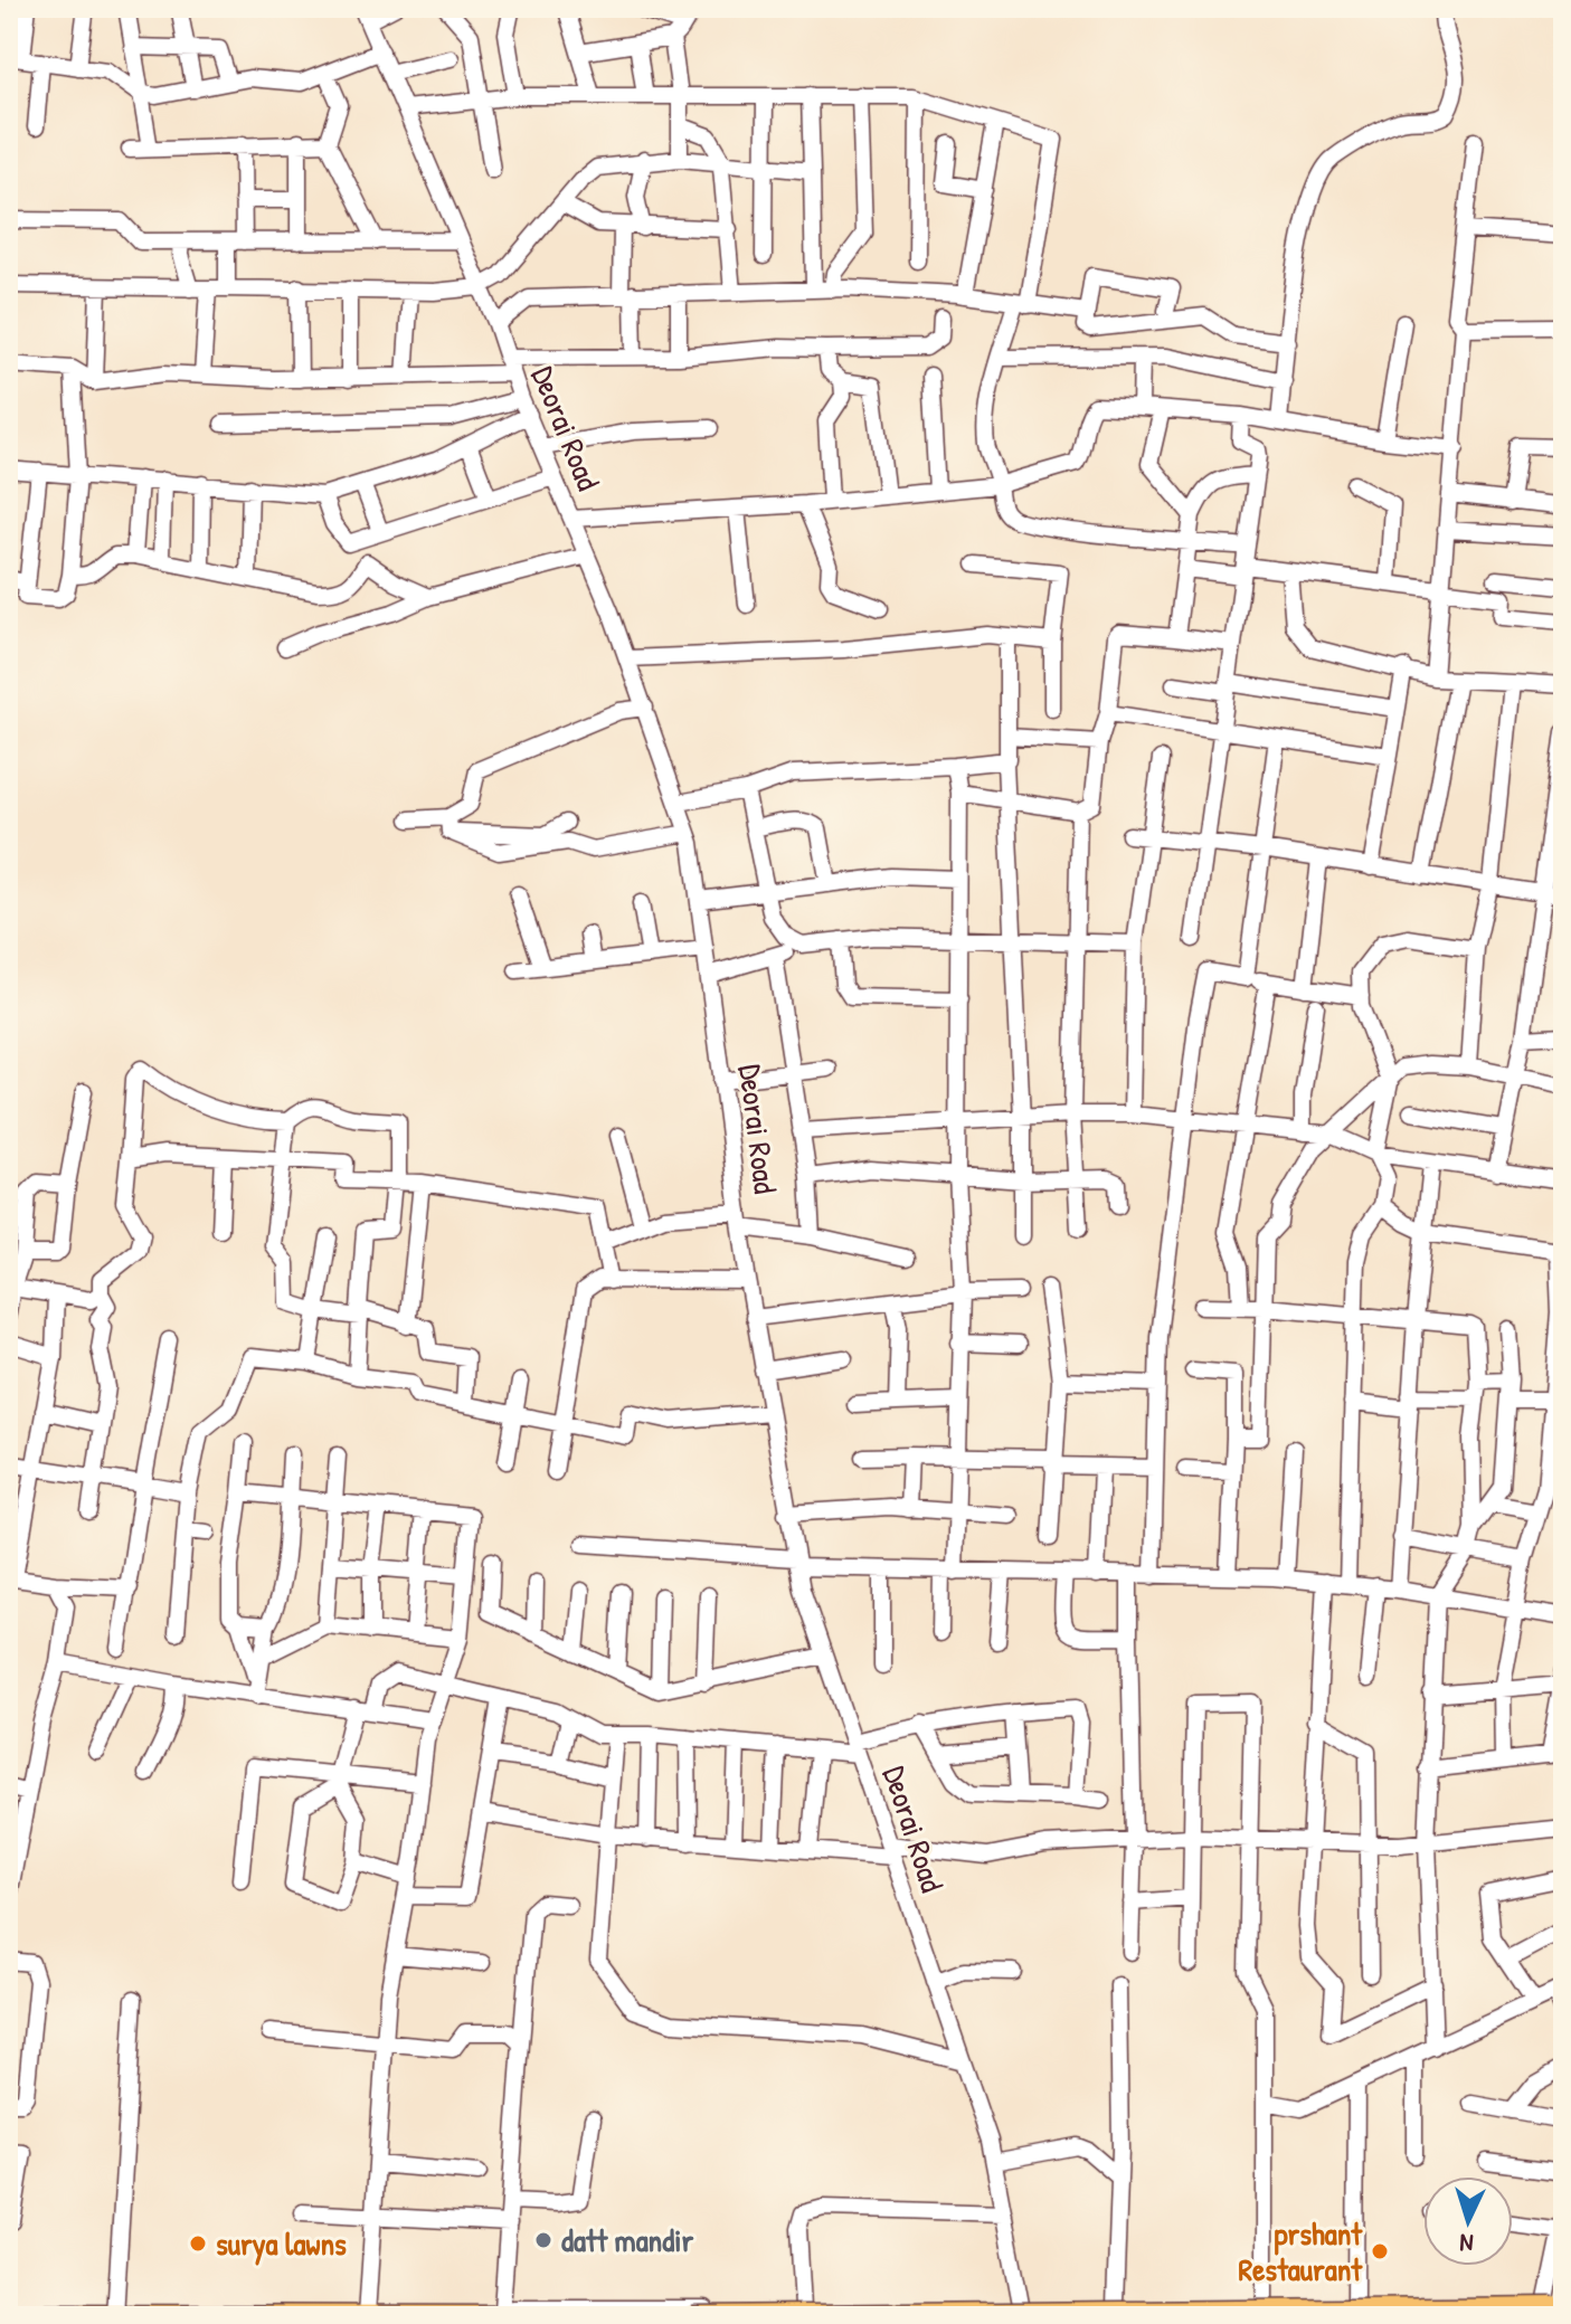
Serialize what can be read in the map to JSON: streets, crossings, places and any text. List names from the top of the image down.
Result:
{
  "streets": {
    "street": ["Deorai Road"]
  },
  "places": ["datt mandir", "surya lawns", "prshant Restaurant"],
  "north": "bottom"
}
